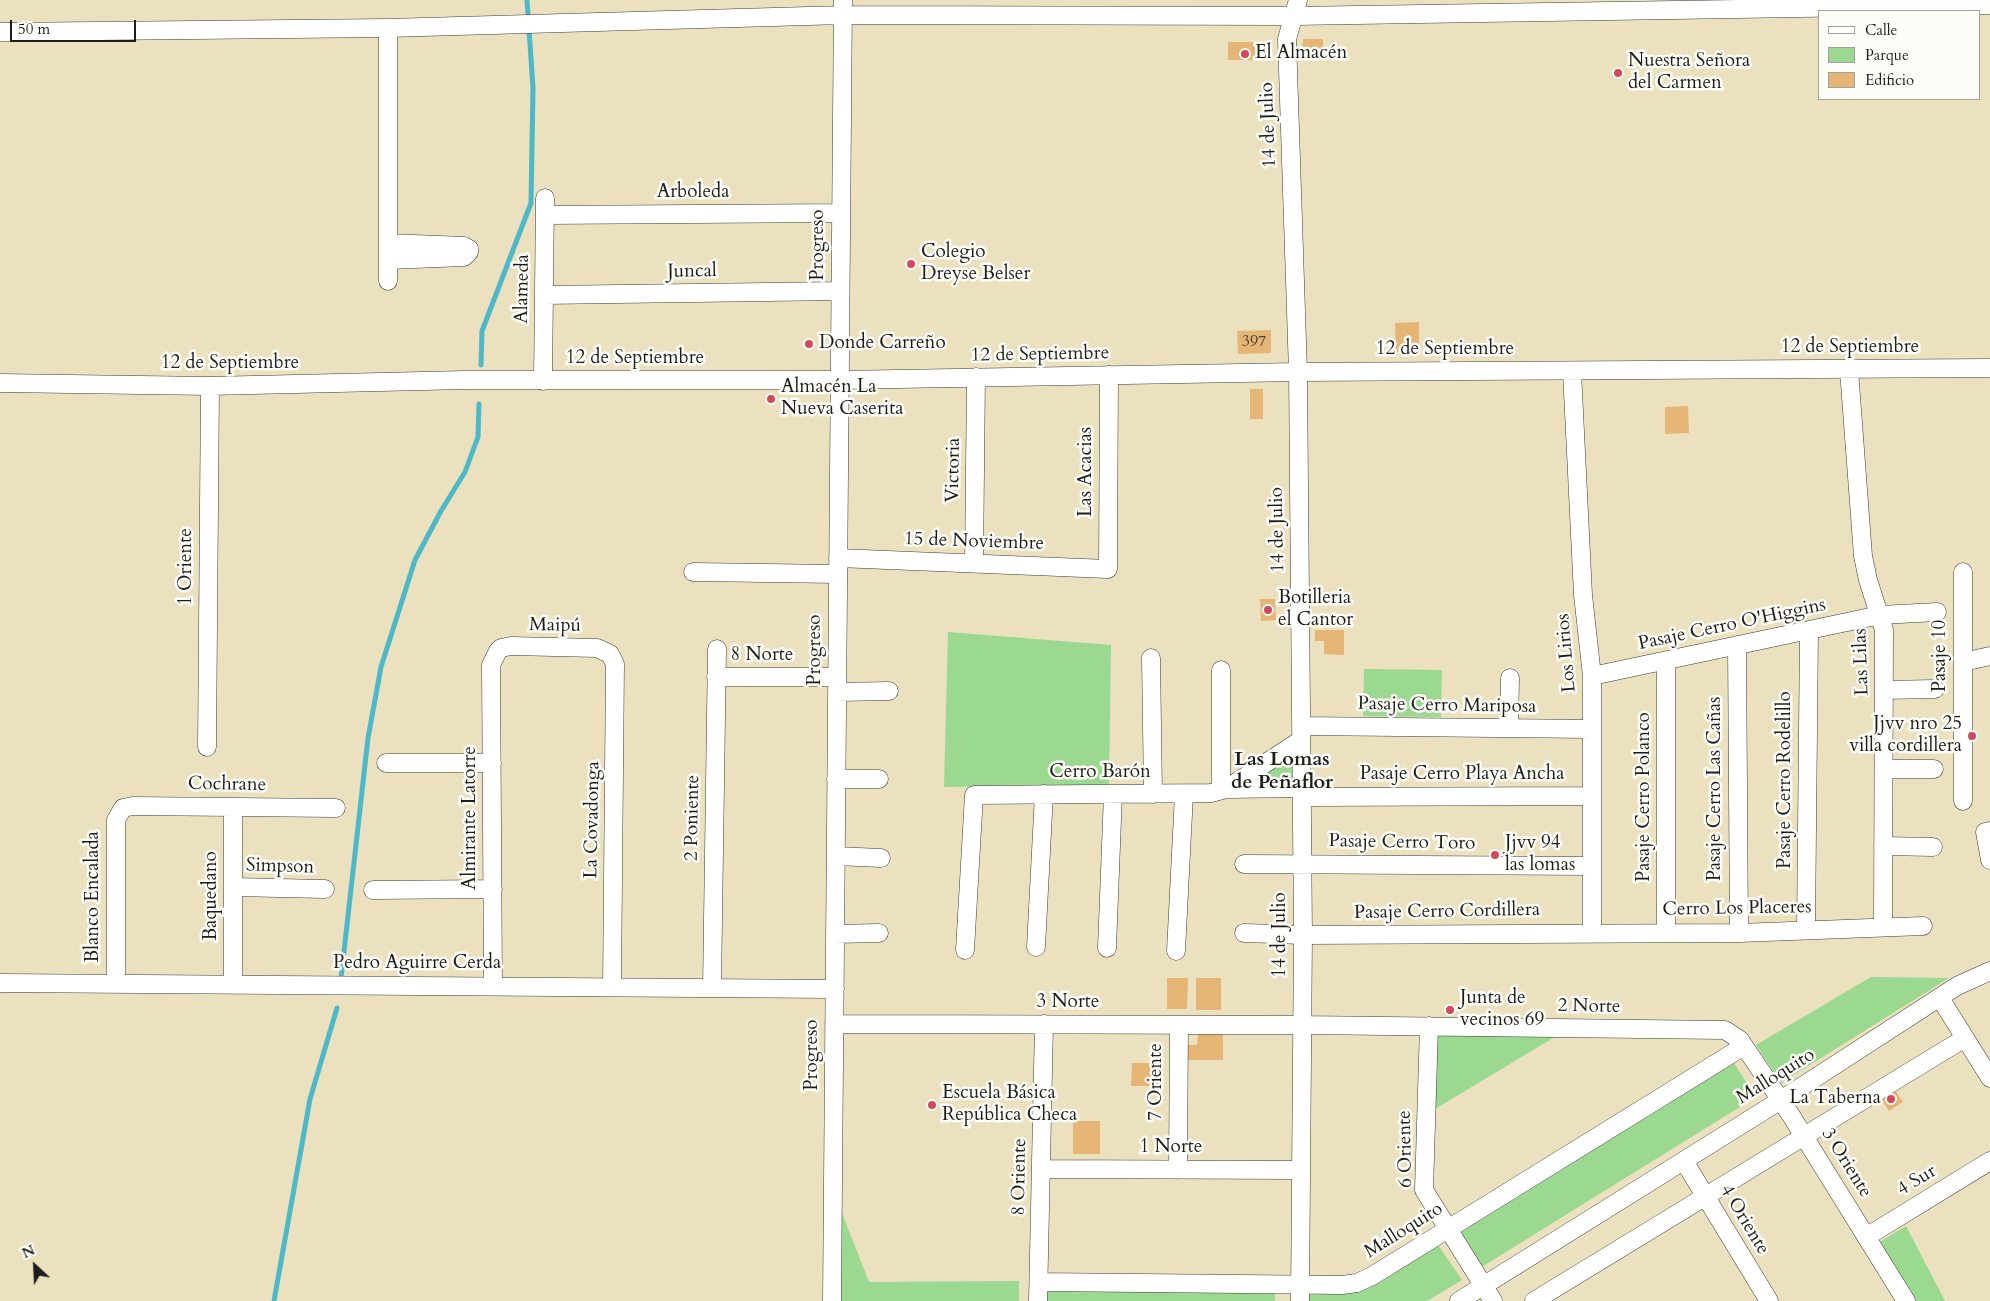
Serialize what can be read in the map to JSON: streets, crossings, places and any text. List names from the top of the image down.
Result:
{
  "streets": {
    "street": [
      "14 de Julio",
      "Arboleda",
      "Progreso",
      "Juncal",
      "Alameda",
      "12 de Septiembre",
      "Victoria",
      "Las Acacias",
      "15 de Noviembre",
      "1 Oriente",
      "Pasaje Cerro O'Higgins",
      "Maipú",
      "Los Lirios",
      "8 Norte",
      "Pasaje 10",
      "Las Lilas",
      "Pasaje Cerro Mariposa",
      "Cerro Barón",
      "Pasaje Cerro Playa Ancha",
      "Pasaje Cerro Rodelillo",
      "Cochrane",
      "Pasaje Cerro Las Cañas",
      "Pasaje Cerro Polanco",
      "Almirante Latorre",
      "2 Poniente",
      "La Covadonga",
      "Pasaje Cerro Toro",
      "Simpson",
      "Baquedano",
      "Blanco Encalada",
      "Cerro Los Placeres",
      "Pasaje Cerro Cordillera",
      "Pedro Aguirre Cerda",
      "3 Norte",
      "2 Norte",
      "Malloquito",
      "7 Oriente",
      "1 Norte",
      "6 Oriente",
      "3 Oriente",
      "8 Oriente",
      "4 Sur",
      "4 Oriente"
    ]
  },
  "crossings": [
    ["14 de Julio", "12 de Septiembre"],
    ["14 de Julio", "Pasaje Cerro Mariposa"],
    ["14 de Julio", "Cerro Barón"],
    ["14 de Julio", "Pasaje Cerro Playa Ancha"],
    ["14 de Julio", "Pasaje Cerro Toro"],
    ["14 de Julio", "Pasaje Cerro Cordillera"],
    ["14 de Julio", "3 Norte"],
    ["14 de Julio", "2 Norte"],
    ["14 de Julio", "Malloquito"],
    ["14 de Julio", "1 Norte"],
    ["Arboleda", "Progreso"],
    ["Arboleda", "Alameda"],
    ["Progreso", "Juncal"],
    ["Progreso", "12 de Septiembre"],
    ["Progreso", "15 de Noviembre"],
    ["Progreso", "8 Norte"],
    ["Progreso", "Pedro Aguirre Cerda"],
    ["Progreso", "3 Norte"],
    ["Juncal", "Alameda"],
    ["Alameda", "12 de Septiembre"],
    ["12 de Septiembre", "Victoria"],
    ["12 de Septiembre", "Las Acacias"],
    ["12 de Septiembre", "1 Oriente"],
    ["12 de Septiembre", "Los Lirios"],
    ["12 de Septiembre", "Las Lilas"],
    ["Victoria", "15 de Noviembre"],
    ["Las Acacias", "15 de Noviembre"],
    ["Pasaje Cerro O'Higgins", "Los Lirios"],
    ["Pasaje Cerro O'Higgins", "Las Lilas"],
    ["Pasaje Cerro O'Higgins", "Pasaje Cerro Rodelillo"],
    ["Pasaje Cerro O'Higgins", "Pasaje Cerro Las Cañas"],
    ["Pasaje Cerro O'Higgins", "Pasaje Cerro Polanco"],
    ["Maipú", "Almirante Latorre"],
    ["Maipú", "La Covadonga"],
    ["Los Lirios", "Pasaje Cerro Mariposa"],
    ["Los Lirios", "Pasaje Cerro Playa Ancha"],
    ["Los Lirios", "Pasaje Cerro Toro"],
    ["Los Lirios", "Cerro Los Placeres"],
    ["Los Lirios", "Pasaje Cerro Cordillera"],
    ["8 Norte", "2 Poniente"],
    ["Las Lilas", "Cerro Los Placeres"],
    ["Pasaje Cerro Mariposa", "Cerro Barón"],
    ["Cerro Barón", "Pasaje Cerro Playa Ancha"],
    ["Pasaje Cerro Rodelillo", "Cerro Los Placeres"],
    ["Cochrane", "Baquedano"],
    ["Cochrane", "Blanco Encalada"],
    ["Pasaje Cerro Las Cañas", "Cerro Los Placeres"],
    ["Pasaje Cerro Polanco", "Cerro Los Placeres"],
    ["Almirante Latorre", "Pedro Aguirre Cerda"],
    ["2 Poniente", "Pedro Aguirre Cerda"],
    ["La Covadonga", "Pedro Aguirre Cerda"],
    ["Simpson", "Baquedano"],
    ["Baquedano", "Pedro Aguirre Cerda"],
    ["Blanco Encalada", "Pedro Aguirre Cerda"],
    ["Cerro Los Placeres", "Pasaje Cerro Cordillera"],
    ["3 Norte", "2 Norte"],
    ["3 Norte", "7 Oriente"],
    ["3 Norte", "8 Oriente"],
    ["2 Norte", "6 Oriente"],
    ["2 Norte", "3 Oriente"],
    ["Malloquito", "6 Oriente"],
    ["Malloquito", "3 Oriente"],
    ["Malloquito", "8 Oriente"],
    ["Malloquito", "4 Oriente"],
    ["7 Oriente", "1 Norte"],
    ["1 Norte", "8 Oriente"],
    ["3 Oriente", "4 Sur"]
  ],
  "districts": ["Las Lomas de Peñaflor"],
  "places": [
    "El Almacén",
    "Nuestra Señora del Carmen",
    "Colegio Dreyse Belser",
    "Donde Carreño",
    "Almacén La Nueva Caserita",
    "Botilleria el Cantor",
    "Jjvv nro 25 villa cordillera",
    "Jjvv 94 las lomas",
    "Junta de vecinos 69",
    "La Taberna",
    "Escuela Básica República Checa"
  ],
  "house_numbers": ["397"],
  "legend": ["Calle", "Parque", "Edificio"],
  "scale_bar": "50 m",
  "north": "top left"
}
